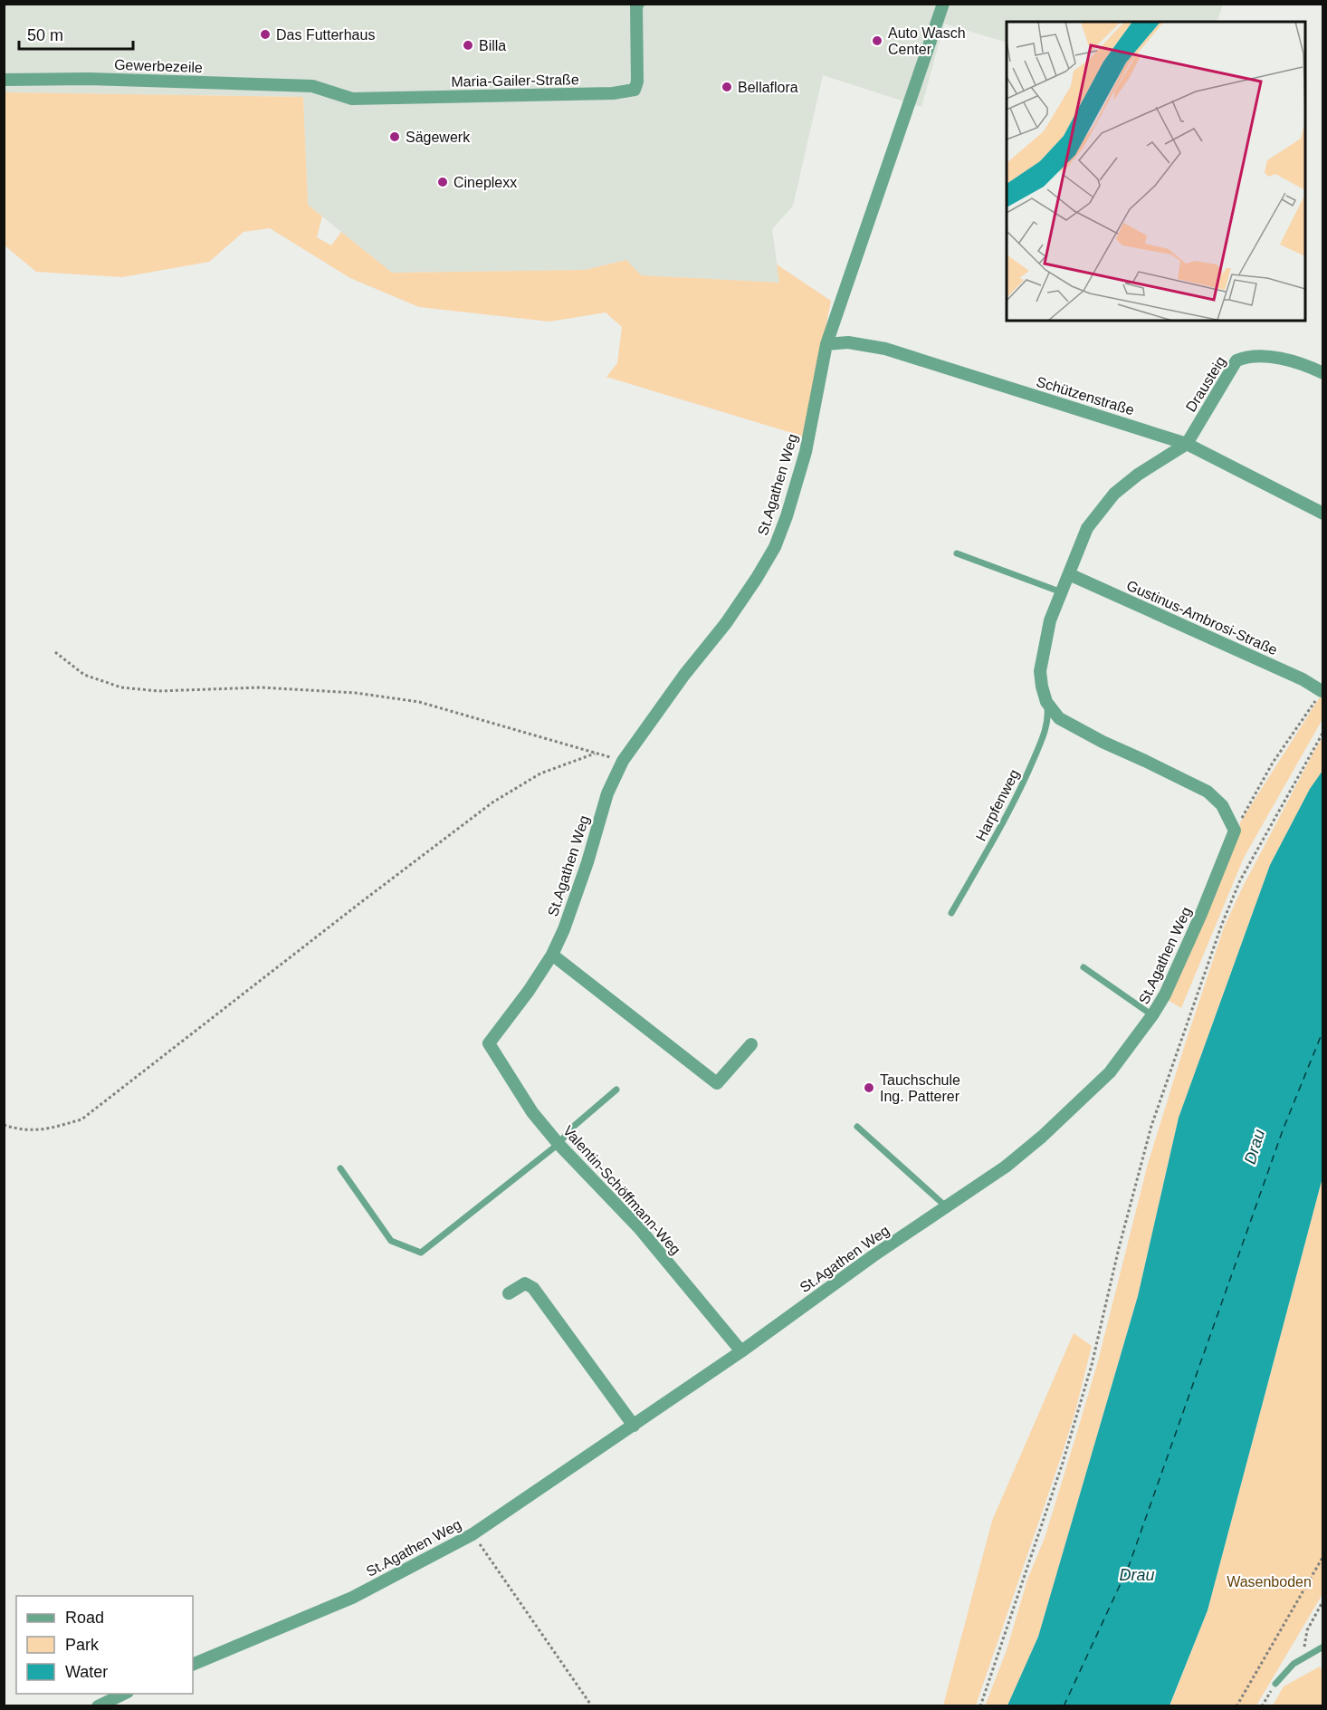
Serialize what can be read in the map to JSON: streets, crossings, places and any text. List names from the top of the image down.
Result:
{
  "streets": {
    "street": [
      "Gewerbezeile",
      "Maria-Gailer-Straße",
      "Drausteig",
      "Schützenstraße",
      "St.Agathen Weg",
      "Gustinus-Ambrosi-Straße",
      "Valentin-Schöffmann-Weg"
    ],
    "lane": ["Harpfenweg"]
  },
  "crossings": [
    ["Gewerbezeile", "Maria-Gailer-Straße"],
    ["Drausteig", "Schützenstraße"],
    ["Schützenstraße", "St.Agathen Weg"],
    ["St.Agathen Weg", "Valentin-Schöffmann-Weg"]
  ],
  "water": ["Drau"],
  "parks": ["Wasenboden"],
  "places": [
    "Das Futterhaus",
    "Auto Wasch Center",
    "Billa",
    "Bellaflora",
    "Sägewerk",
    "Cineplexx",
    "Tauchschule Ing. Patterer"
  ],
  "legend": ["Road", "Park", "Water"],
  "scale_bar": "50 m"
}
